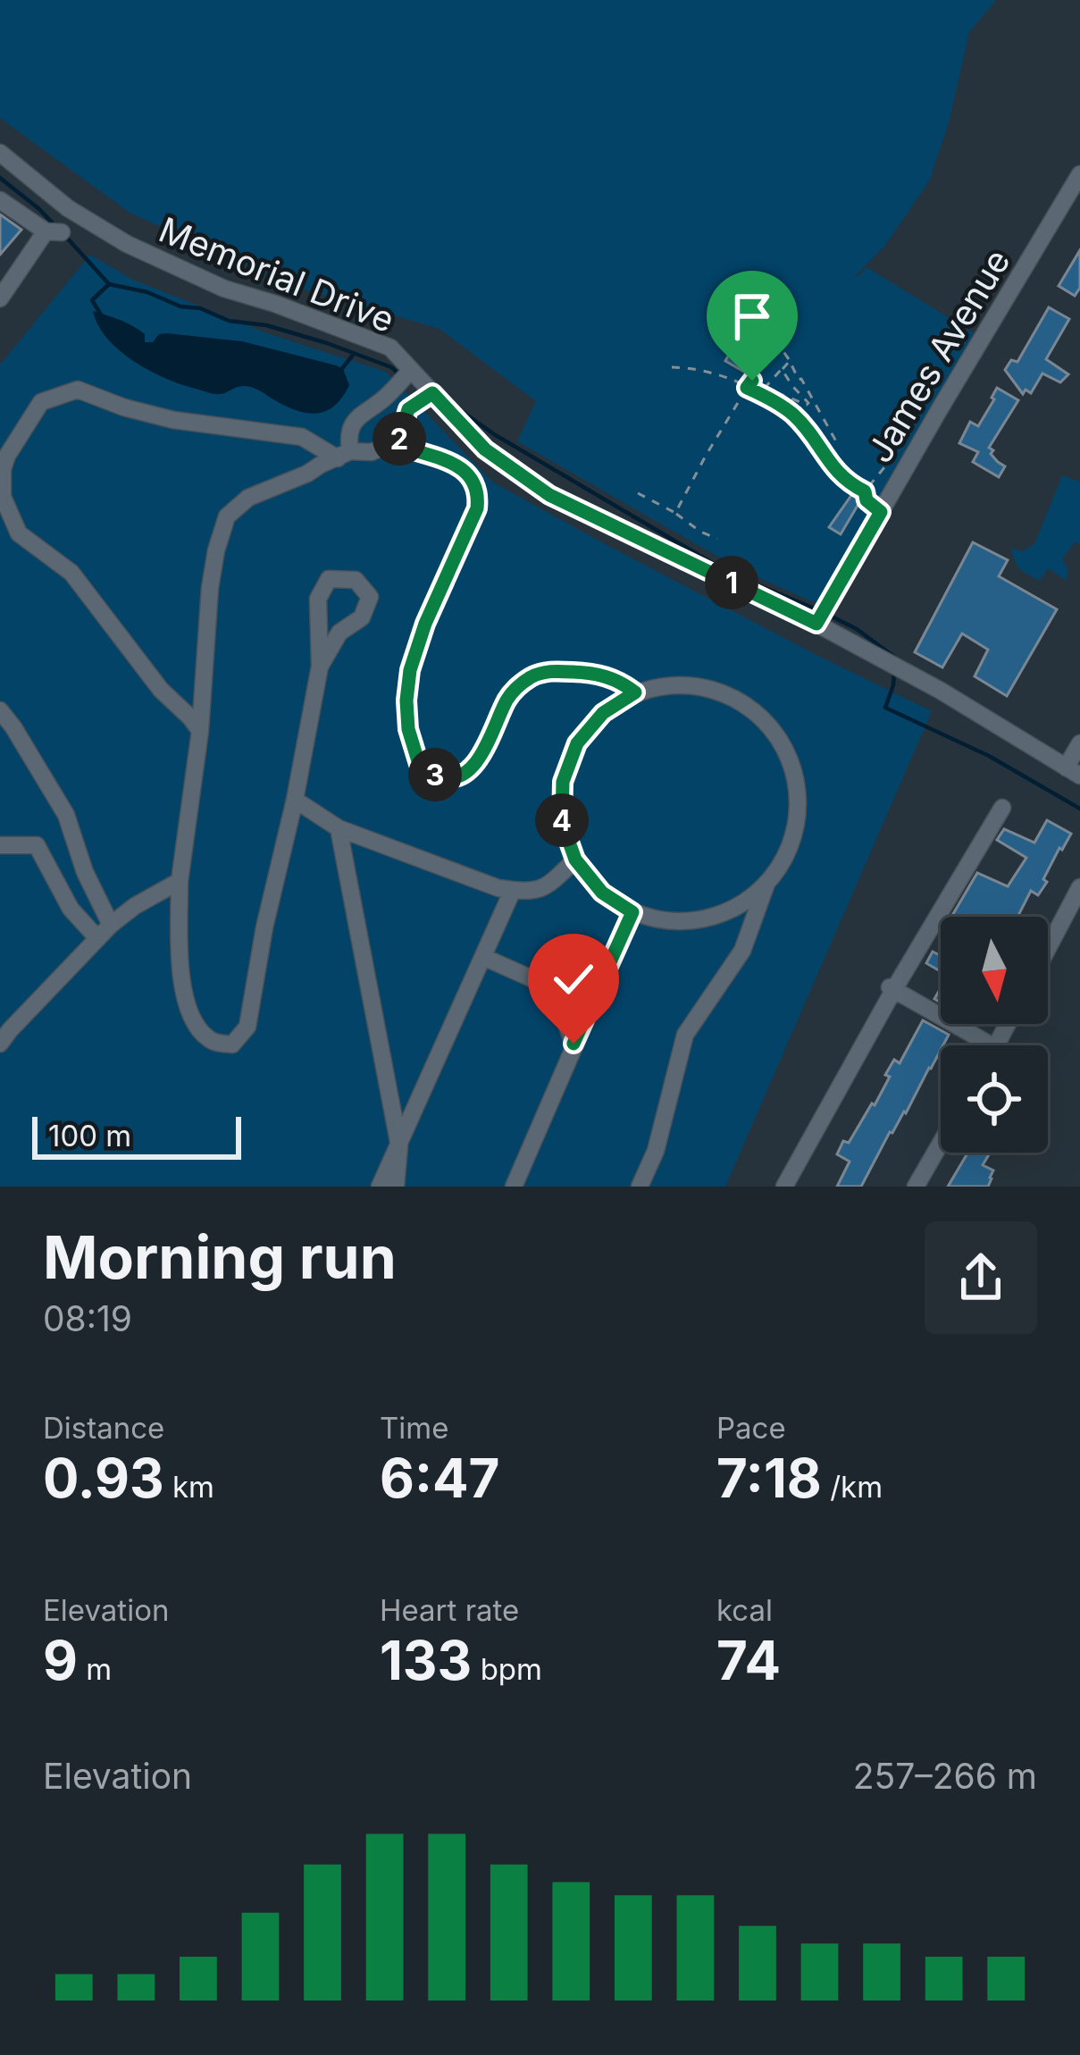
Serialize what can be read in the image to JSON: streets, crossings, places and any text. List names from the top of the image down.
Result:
{
  "streets": {
    "street": ["Memorial Drive", "James Avenue"]
  },
  "crossings": [
    ["Memorial Drive", "James Avenue"]
  ],
  "scale_bar": "100 m",
  "north": "bottom",
  "page": {
    "pins": [
      "2",
      "1",
      "3",
      "4"
    ],
    "scale": "100 m",
    "heading": ["Morning run", "08:19"],
    "stats": [
      ["Distance", "0.93 km"],
      ["Time", "6:47"],
      ["Pace", "7:18 /km"],
      ["Elevation", "9 m"],
      ["Heart rate", "133 bpm"],
      ["kcal", "74"]
    ],
    "chart": ["Elevation", "257–266 m"]
  }
}
